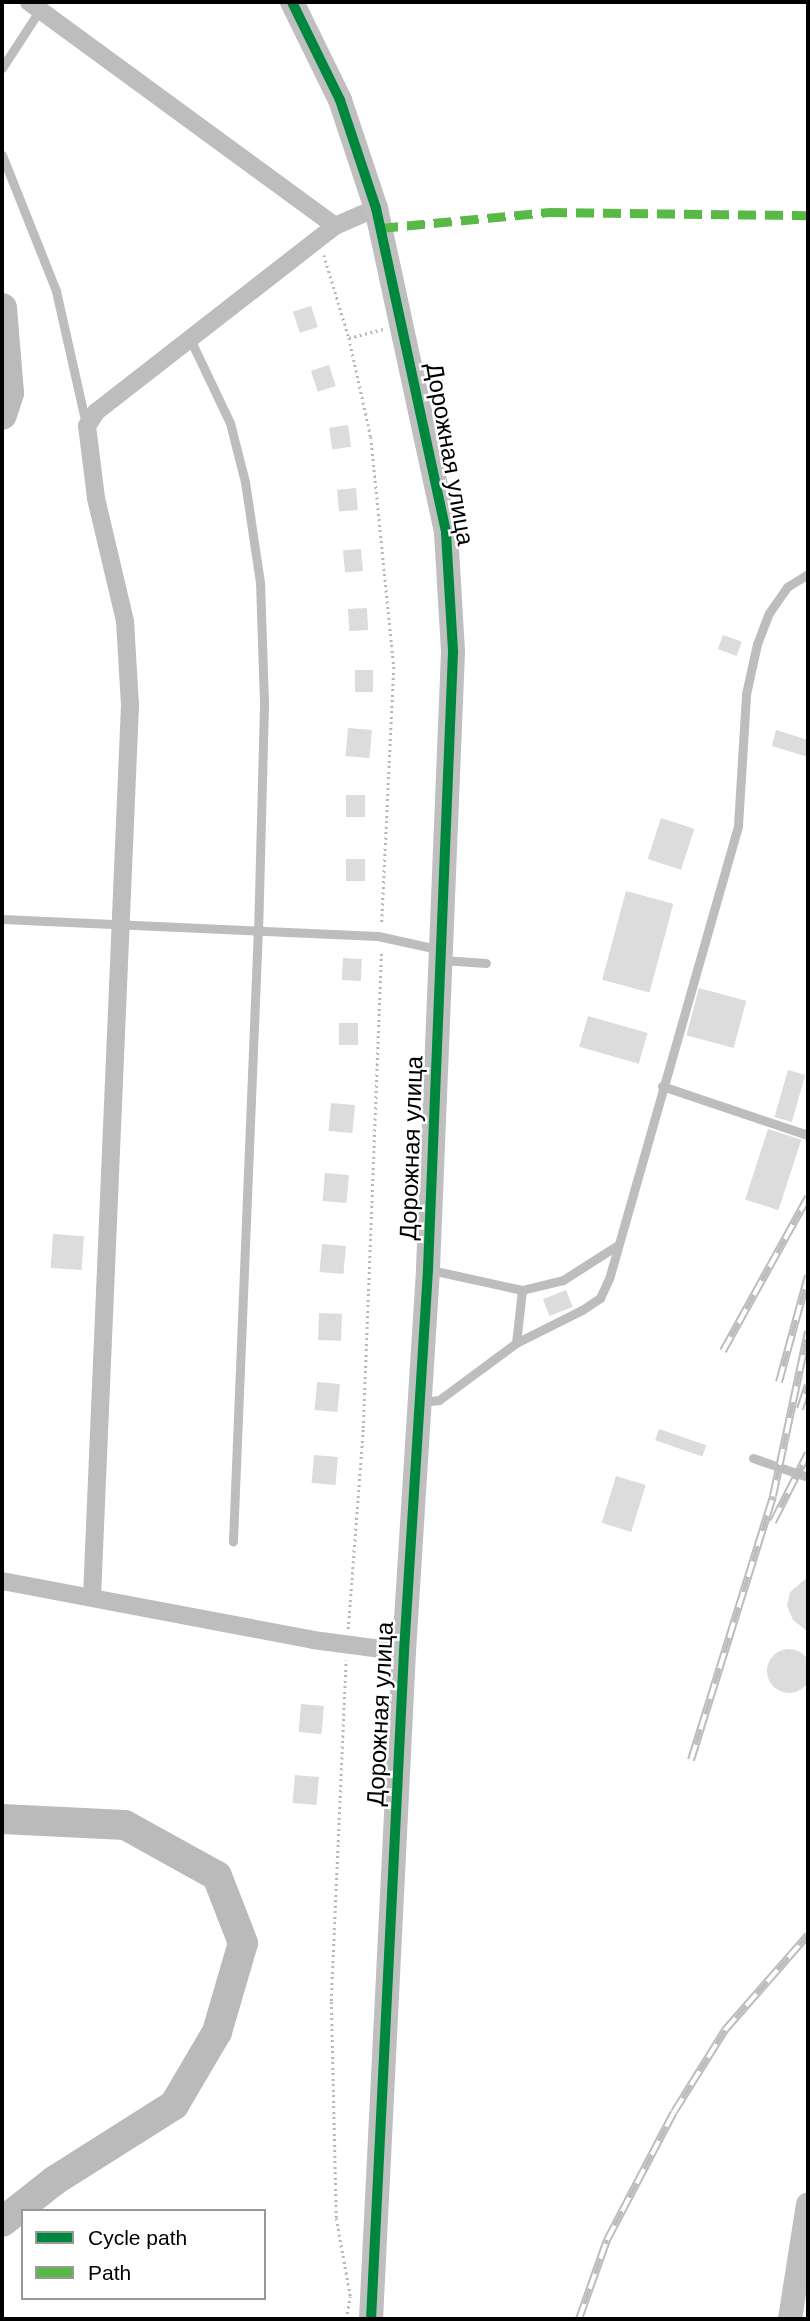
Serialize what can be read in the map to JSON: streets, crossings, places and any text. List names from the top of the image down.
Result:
{
  "streets": {
    "street": ["Дорожная улица"]
  },
  "legend": ["Cycle path", "Path"]
}
